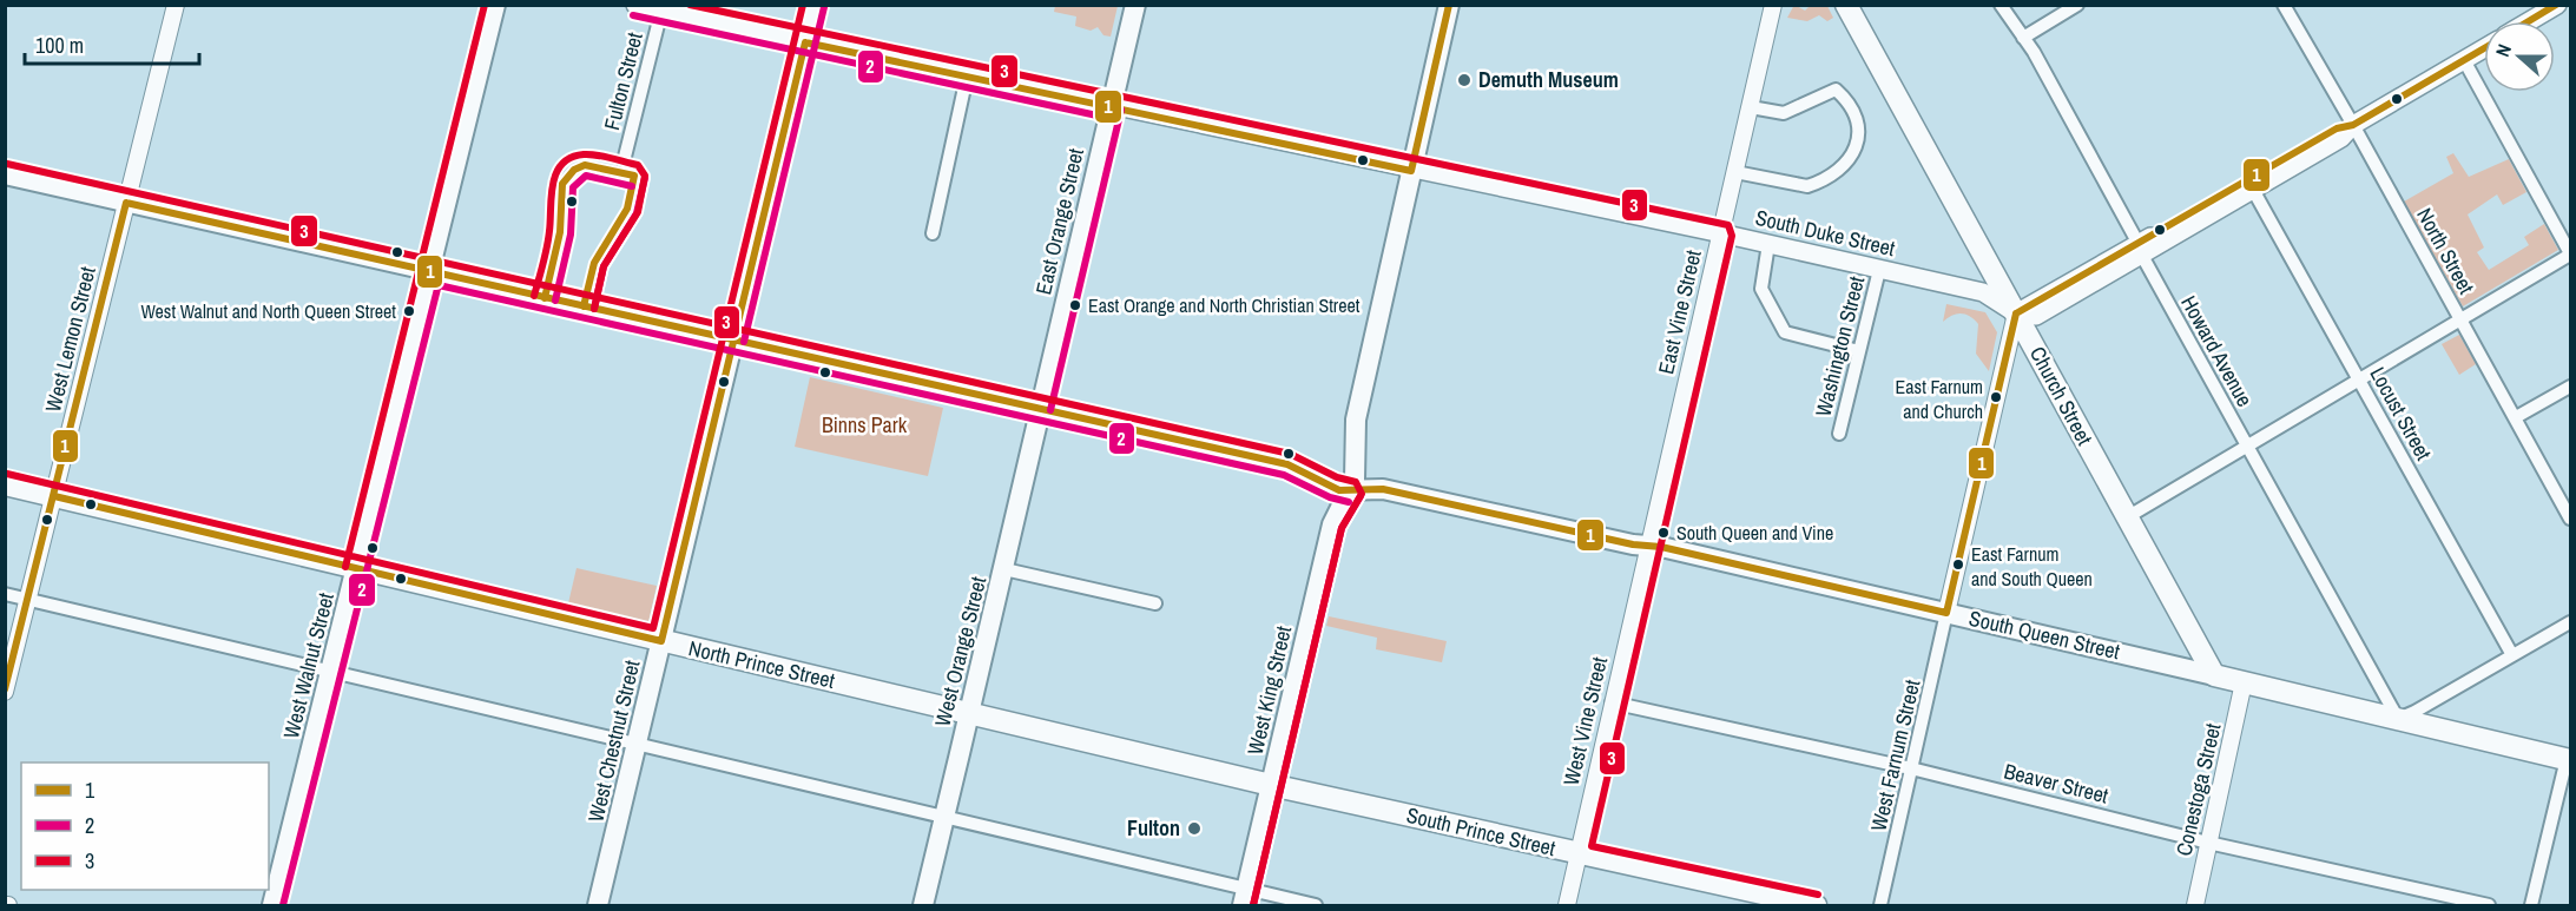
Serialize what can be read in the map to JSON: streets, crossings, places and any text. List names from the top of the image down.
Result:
{
  "streets": {
    "highway": [
      "Church Street",
      "South Queen Street",
      "North Prince Street",
      "South Prince Street"
    ],
    "main road": [
      "East Orange Street",
      "South Duke Street",
      "West Orange Street",
      "West Walnut Street",
      "West King Street",
      "West Chestnut Street"
    ],
    "street": [
      "Fulton Street",
      "North Street",
      "East Vine Street",
      "West Lemon Street",
      "Washington Street",
      "Howard Avenue",
      "Locust Street",
      "West Vine Street",
      "West Farnum Street",
      "Beaver Street",
      "Conestoga Street"
    ]
  },
  "crossings": [
    ["Fulton Street", "South Duke Street"],
    ["East Orange Street", "South Duke Street"],
    ["East Orange Street", "West Orange Street"],
    ["South Duke Street", "East Vine Street"],
    ["South Duke Street", "Washington Street"],
    ["South Duke Street", "Church Street"],
    ["South Duke Street", "West Chestnut Street"],
    ["East Vine Street", "South Queen Street"],
    ["East Vine Street", "West Vine Street"],
    ["West Lemon Street", "North Prince Street"],
    ["Howard Avenue", "South Queen Street"],
    ["Church Street", "South Queen Street"],
    ["South Queen Street", "West King Street"],
    ["South Queen Street", "West Vine Street"],
    ["South Queen Street", "West Farnum Street"],
    ["South Queen Street", "Conestoga Street"],
    ["West Orange Street", "North Prince Street"],
    ["North Prince Street", "West Walnut Street"],
    ["North Prince Street", "West King Street"],
    ["North Prince Street", "West Chestnut Street"],
    ["North Prince Street", "South Prince Street"],
    ["West King Street", "South Prince Street"],
    ["West Vine Street", "Beaver Street"],
    ["West Vine Street", "South Prince Street"],
    ["West Farnum Street", "Beaver Street"],
    ["Beaver Street", "Conestoga Street"]
  ],
  "parks": ["Binns Park"],
  "places": [
    "Demuth Museum",
    "East Orange and North Christian Street",
    "West Walnut and North Queen Street",
    "East Farnum and Church",
    "South Queen and Vine",
    "East Farnum and South Queen",
    "Fulton"
  ],
  "lines": ["transit line 1", "transit line 3", "transit line 2"],
  "legend": ["1", "2", "3"],
  "scale_bar": "100 m",
  "north": "left"
}
